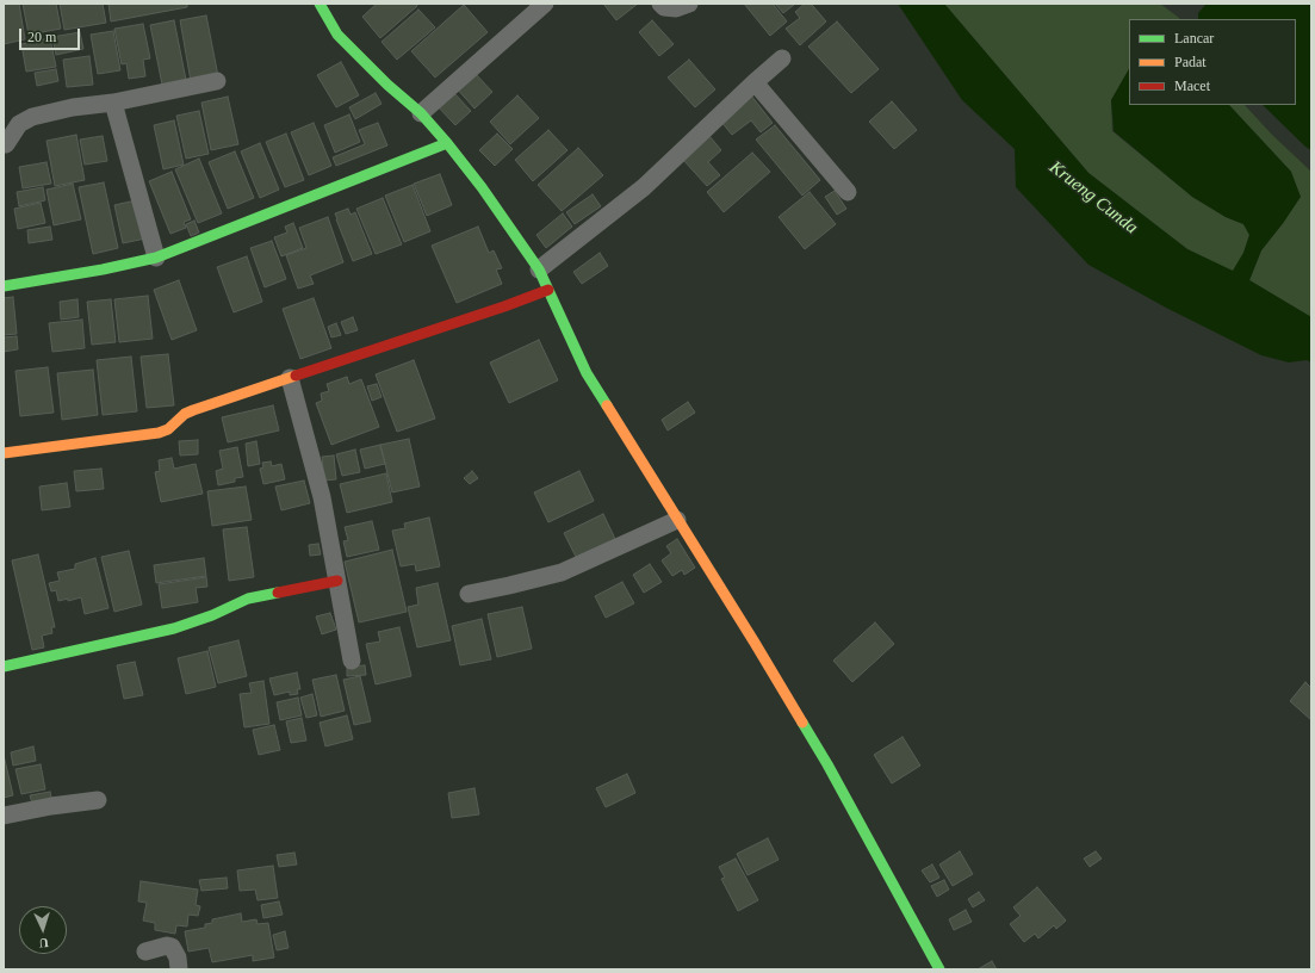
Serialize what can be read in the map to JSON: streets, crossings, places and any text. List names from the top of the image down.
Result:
{
  "water": ["Krueng Cunda"],
  "legend": ["Lancar", "Padat", "Macet"],
  "scale_bar": "20 m",
  "north": "bottom"
}
